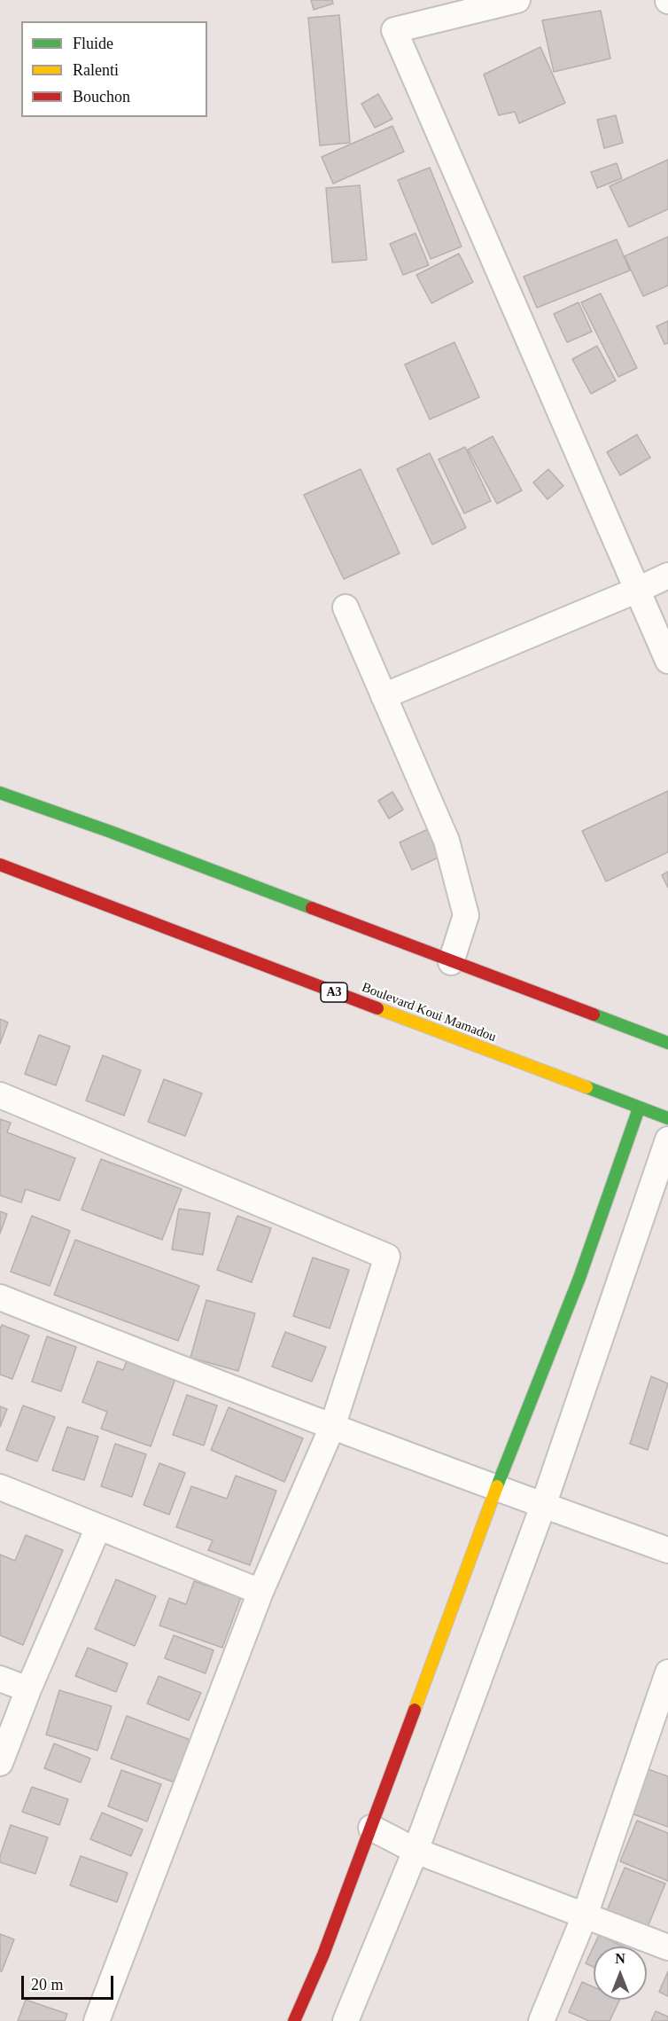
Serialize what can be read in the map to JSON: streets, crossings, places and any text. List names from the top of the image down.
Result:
{
  "streets": {
    "main road": ["A3", "Boulevard Koui Mamadou"]
  },
  "legend": ["Fluide", "Ralenti", "Bouchon"],
  "scale_bar": "20 m",
  "north": "top"
}
